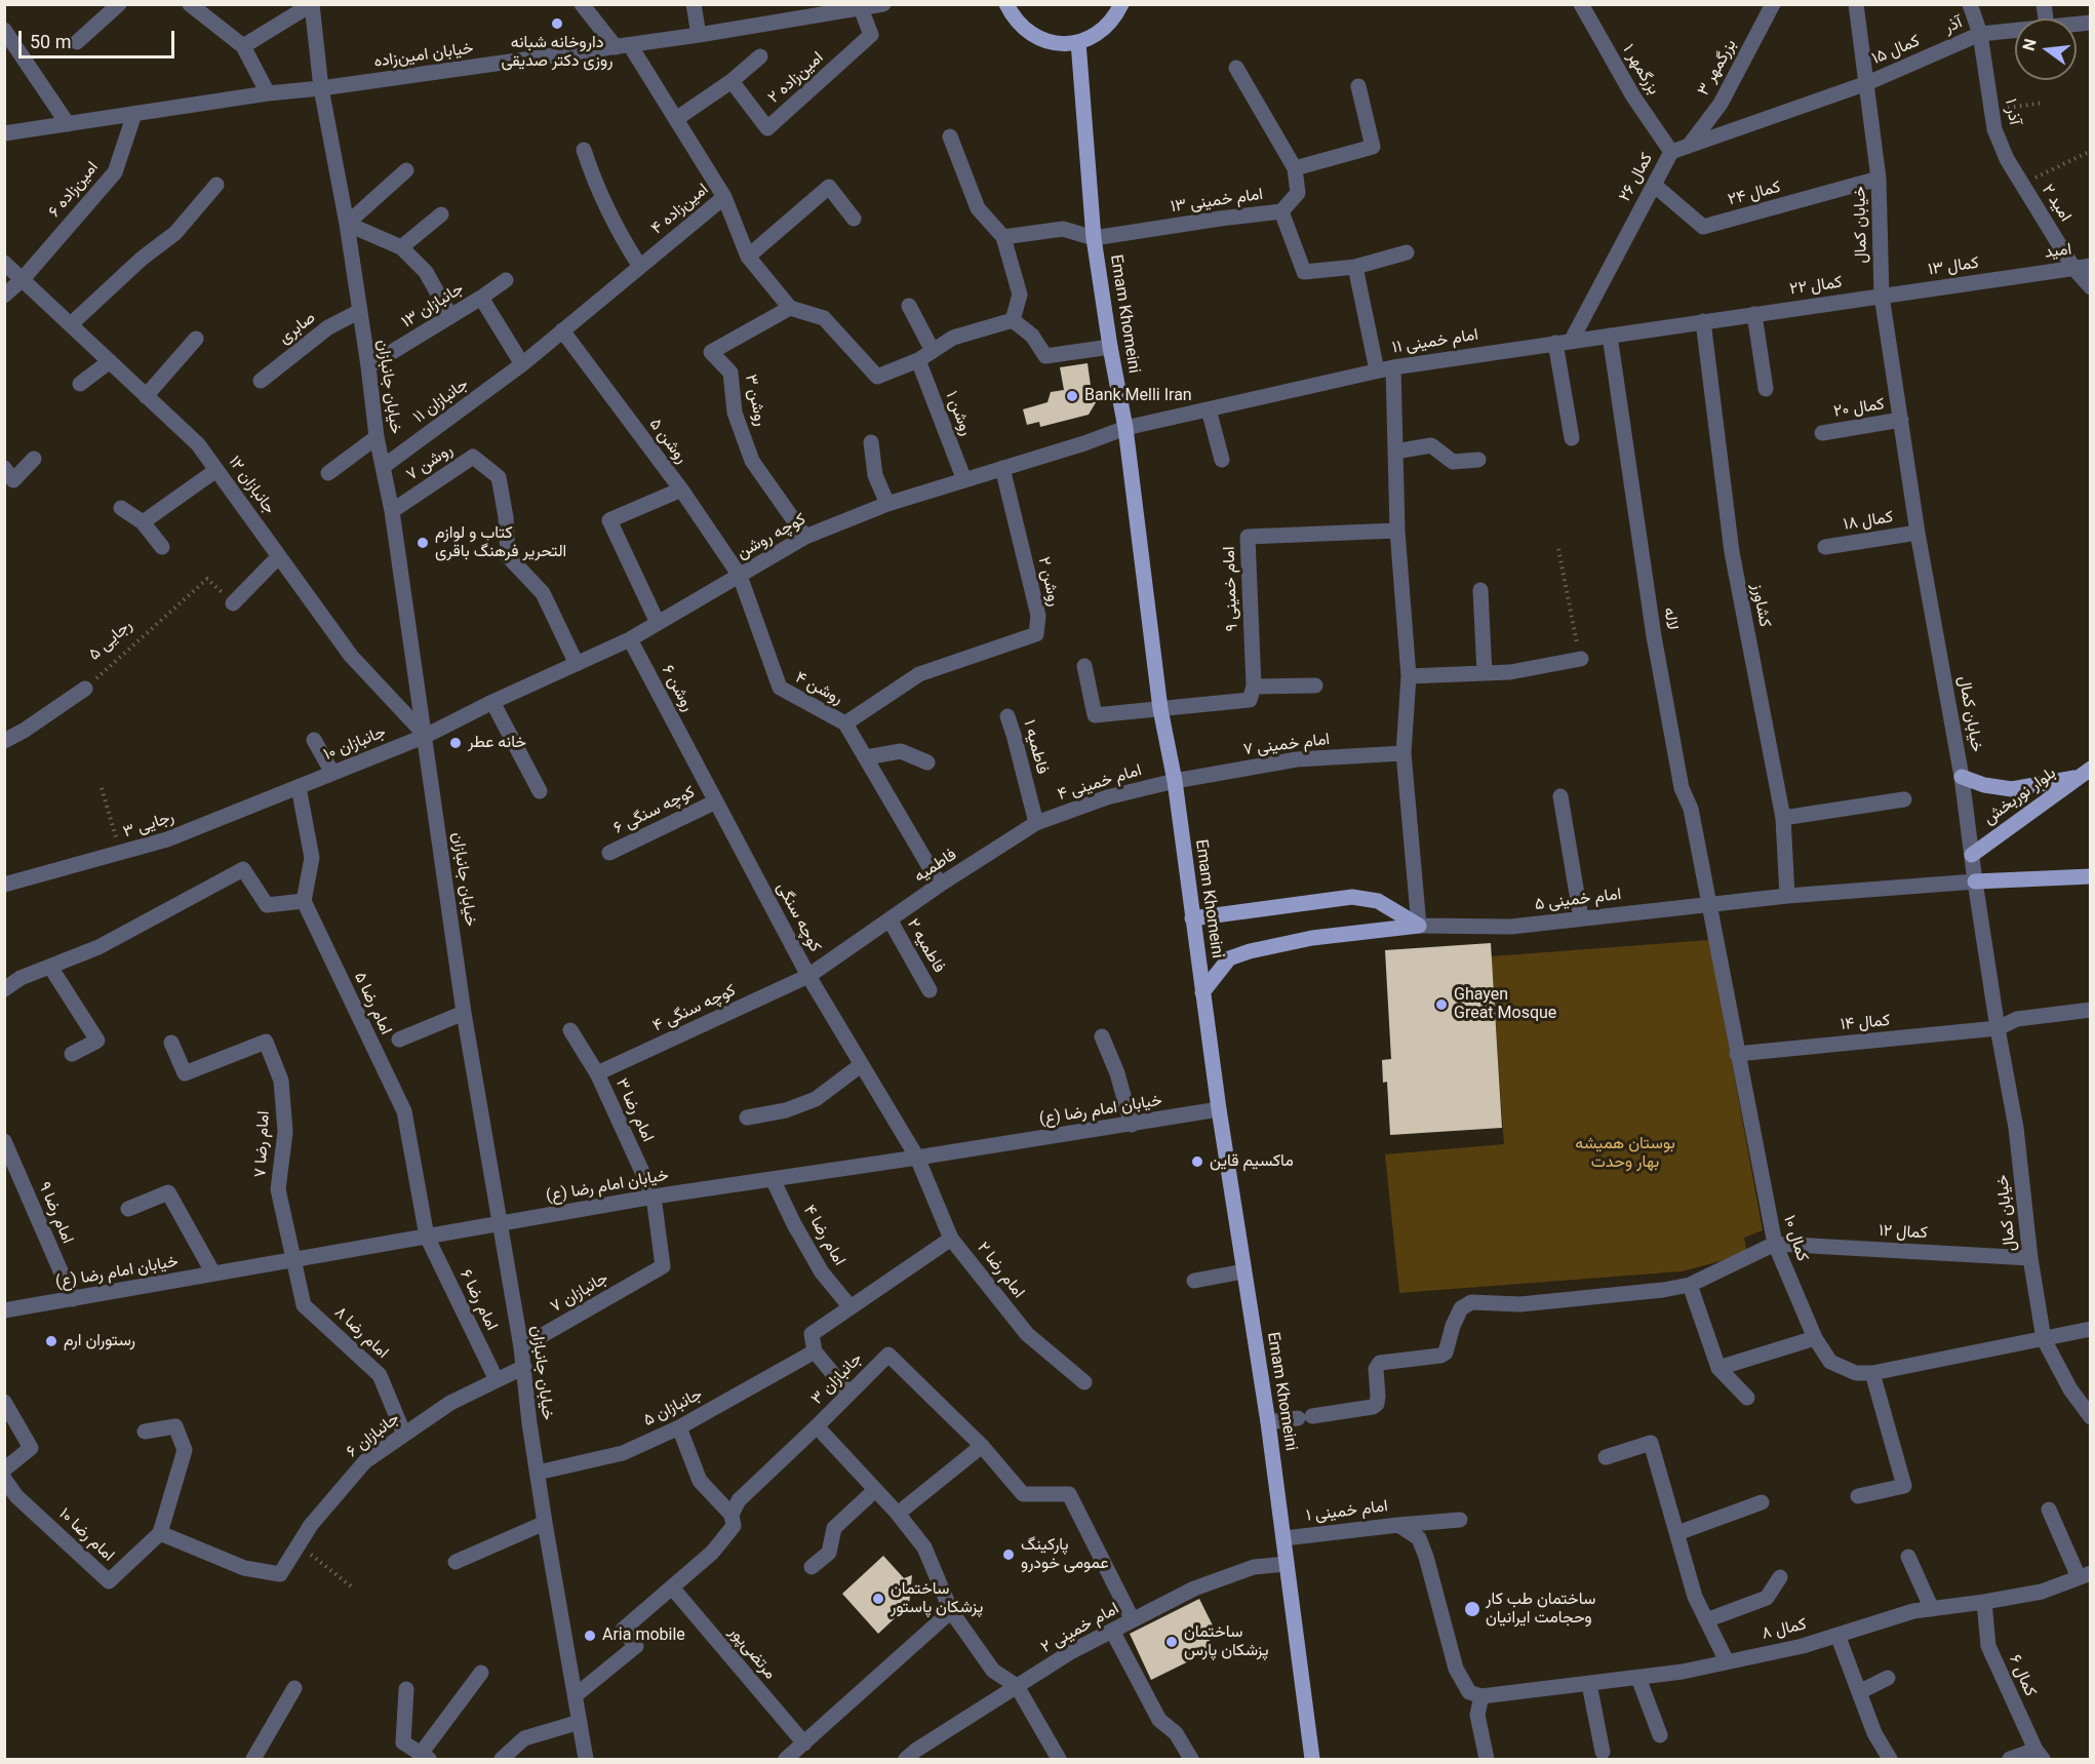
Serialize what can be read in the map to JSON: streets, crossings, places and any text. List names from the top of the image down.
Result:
{
  "streets": {
    "main road": ["Emam Khomeini", "بلوار نوربخش"],
    "street": [
      "آذر",
      "کمال ۱۵",
      "خیابان امین‌زاده",
      "بزرگمهر ۳",
      "بزرگمهر ۱",
      "امین‌زاده ۲",
      "آذر ۱",
      "کمال ۲۶",
      "امین‌زاده ۶",
      "کمال ۲۴",
      "امام خمینی ۱۳",
      "امید ۲",
      "امین‌زاده ۴",
      "خیابان کمال",
      "امید",
      "کمال ۱۳",
      "کمال ۲۲",
      "جانبازان ۱۳",
      "صابری",
      "امام خمینی ۱۱",
      "خیابان جانبازان",
      "روشن ۳",
      "جانبازان ۱۱",
      "کمال ۲۰",
      "روشن ۱",
      "روشن ۵",
      "روشن ۷",
      "جانبازان ۱۲",
      "کمال ۱۸",
      "کوچه روشن",
      "روشن ۲",
      "امام خمینی ۹",
      "کشاورز",
      "لاله",
      "روشن ۶",
      "روشن ۴",
      "جانبازان ۱۰",
      "امام خمینی ۷",
      "فاطمیه ۱",
      "امام خمینی ۴",
      "کوچه سنگی ۶",
      "رجایی ۳",
      "فاطمیه",
      "امام خمینی ۵",
      "کوچه سنگی",
      "فاطمیه ۲",
      "امام رضا ۵",
      "کوچه سنگی ۴",
      "کمال ۱۴",
      "امام رضا ۳",
      "خیابان امام رضا (ع)",
      "امام رضا ۷",
      "امام رضا ۹",
      "کمال ۱۲",
      "امام رضا ۴",
      "کمال ۱۰",
      "امام رضا ۲",
      "جانبازان ۷",
      "امام رضا ۶",
      "امام رضا ۸",
      "جانبازان ۳",
      "جانبازان ۵",
      "جانبازان ۶",
      "امام خمینی ۱",
      "امام رضا ۱۰",
      "امام خمینی ۲",
      "کمال ۸",
      "مرتضی‌پور",
      "کمال ۶"
    ],
    "path": ["رجایی ۵"]
  },
  "crossings": [
    ["آذر", "کمال ۱۵"],
    ["آذر", "آذر ۱"],
    ["کمال ۱۵", "کمال ۲۶"],
    ["کمال ۱۵", "خیابان کمال"],
    ["خیابان امین‌زاده", "امین‌زاده ۲"],
    ["خیابان امین‌زاده", "امین‌زاده ۶"],
    ["خیابان امین‌زاده", "امین‌زاده ۴"],
    ["خیابان امین‌زاده", "خیابان جانبازان"],
    ["بزرگمهر ۳", "کمال ۲۶"],
    ["بزرگمهر ۱", "کمال ۲۶"],
    ["آذر ۱", "امید ۲"],
    ["کمال ۲۶", "کمال ۲۴"],
    ["کمال ۲۶", "خیابان کمال"],
    ["کمال ۲۶", "امام خمینی ۱۱"],
    ["امین‌زاده ۶", "جانبازان ۱۲"],
    ["کمال ۲۴", "خیابان کمال"],
    ["امام خمینی ۱۳", "Emam Khomeini"],
    ["امید ۲", "امید"],
    ["امین‌زاده ۴", "جانبازان ۱۳"],
    ["امین‌زاده ۴", "جانبازان ۱۱"],
    ["امین‌زاده ۴", "روشن ۵"],
    ["خیابان کمال", "کمال ۱۳"],
    ["خیابان کمال", "کمال ۲۲"],
    ["خیابان کمال", "کمال ۲۰"],
    ["خیابان کمال", "کمال ۱۸"],
    ["خیابان کمال", "بلوار نوربخش"],
    ["خیابان کمال", "امام خمینی ۵"],
    ["خیابان کمال", "کمال ۱۴"],
    ["خیابان کمال", "کمال ۱۲"],
    ["خیابان کمال", "کمال ۱۰"],
    ["امید", "کمال ۱۳"],
    ["کمال ۱۳", "کمال ۲۲"],
    ["کمال ۲۲", "امام خمینی ۱۱"],
    ["جانبازان ۱۳", "خیابان جانبازان"],
    ["جانبازان ۱۳", "جانبازان ۱۱"],
    ["Emam Khomeini", "امام خمینی ۱۱"],
    ["Emam Khomeini", "امام خمینی ۷"],
    ["Emam Khomeini", "امام خمینی ۴"],
    ["Emam Khomeini", "خیابان امام رضا (ع)"],
    ["Emam Khomeini", "امام خمینی ۱"],
    ["Emam Khomeini", "امام خمینی ۲"],
    ["صابری", "خیابان جانبازان"],
    ["امام خمینی ۱۱", "کوچه روشن"],
    ["امام خمینی ۱۱", "کشاورز"],
    ["امام خمینی ۱۱", "لاله"],
    ["خیابان جانبازان", "جانبازان ۱۱"],
    ["خیابان جانبازان", "روشن ۷"],
    ["خیابان جانبازان", "جانبازان ۱۲"],
    ["خیابان جانبازان", "جانبازان ۱۰"],
    ["خیابان جانبازان", "خیابان امام رضا (ع)"],
    ["خیابان جانبازان", "جانبازان ۷"],
    ["خیابان جانبازان", "جانبازان ۳"],
    ["خیابان جانبازان", "جانبازان ۵"],
    ["خیابان جانبازان", "جانبازان ۶"],
    ["روشن ۳", "کوچه روشن"],
    ["روشن ۱", "کوچه روشن"],
    ["روشن ۵", "کوچه روشن"],
    ["روشن ۵", "روشن ۴"],
    ["روشن ۷", "کوچه روشن"],
    ["جانبازان ۱۲", "جانبازان ۱۰"],
    ["کوچه روشن", "روشن ۲"],
    ["کوچه روشن", "روشن ۶"],
    ["کوچه روشن", "روشن ۴"],
    ["کوچه روشن", "جانبازان ۱۰"],
    ["روشن ۲", "روشن ۴"],
    ["کشاورز", "امام خمینی ۵"],
    ["لاله", "امام خمینی ۵"],
    ["لاله", "کمال ۱۰"],
    ["روشن ۶", "کوچه سنگی"],
    ["روشن ۴", "فاطمیه"],
    ["جانبازان ۱۰", "رجایی ۳"],
    ["امام خمینی ۷", "امام خمینی ۴"],
    ["فاطمیه ۱", "امام خمینی ۴"],
    ["فاطمیه ۱", "فاطمیه"],
    ["امام خمینی ۴", "فاطمیه"],
    ["کوچه سنگی ۶", "کوچه سنگی"],
    ["فاطمیه", "فاطمیه ۲"],
    ["فاطمیه", "کوچه سنگی ۴"],
    ["امام خمینی ۵", "کمال ۱۰"],
    ["کوچه سنگی", "کوچه سنگی ۴"],
    ["کوچه سنگی", "امام رضا ۲"],
    ["امام رضا ۵", "خیابان امام رضا (ع)"],
    ["امام رضا ۵", "امام رضا ۶"],
    ["کوچه سنگی ۴", "امام رضا ۳"],
    ["کمال ۱۴", "کمال ۱۰"],
    ["امام رضا ۳", "خیابان امام رضا (ع)"],
    ["امام رضا ۳", "جانبازان ۷"],
    ["خیابان امام رضا (ع)", "امام رضا ۷"],
    ["خیابان امام رضا (ع)", "امام رضا ۹"],
    ["خیابان امام رضا (ع)", "امام رضا ۴"],
    ["خیابان امام رضا (ع)", "امام رضا ۲"],
    ["خیابان امام رضا (ع)", "جانبازان ۷"],
    ["خیابان امام رضا (ع)", "امام رضا ۶"],
    ["خیابان امام رضا (ع)", "امام رضا ۸"],
    ["امام رضا ۷", "امام رضا ۸"],
    ["کمال ۱۲", "کمال ۱۰"],
    ["امام رضا ۶", "جانبازان ۶"],
    ["امام رضا ۸", "جانبازان ۶"],
    ["جانبازان ۳", "امام خمینی ۲"],
    ["جانبازان ۳", "مرتضی‌پور"],
    ["جانبازان ۶", "امام رضا ۱۰"],
    ["امام خمینی ۱", "کمال ۸"],
    ["کمال ۸", "کمال ۶"]
  ],
  "parks": ["بوستان همیشه بهار وحدت"],
  "places": [
    "داروخانه شبانه روزی دکتر صدیقی",
    "Bank Melli Iran",
    "کتاب و لوازم التحریر فرهنگ باقری",
    "خانه عطر",
    "Ghayen Great Mosque",
    "ماکسیم قاین",
    "رستوران ارم",
    "پارکینگ عمومی خودرو",
    "ساختمان پزشکان پاستور",
    "ساختمان طب کار و‌حجامت ایرانیان",
    "Aria mobile",
    "ساختمان پزشکان پارس"
  ],
  "scale_bar": "50 m",
  "north": "left"
}
